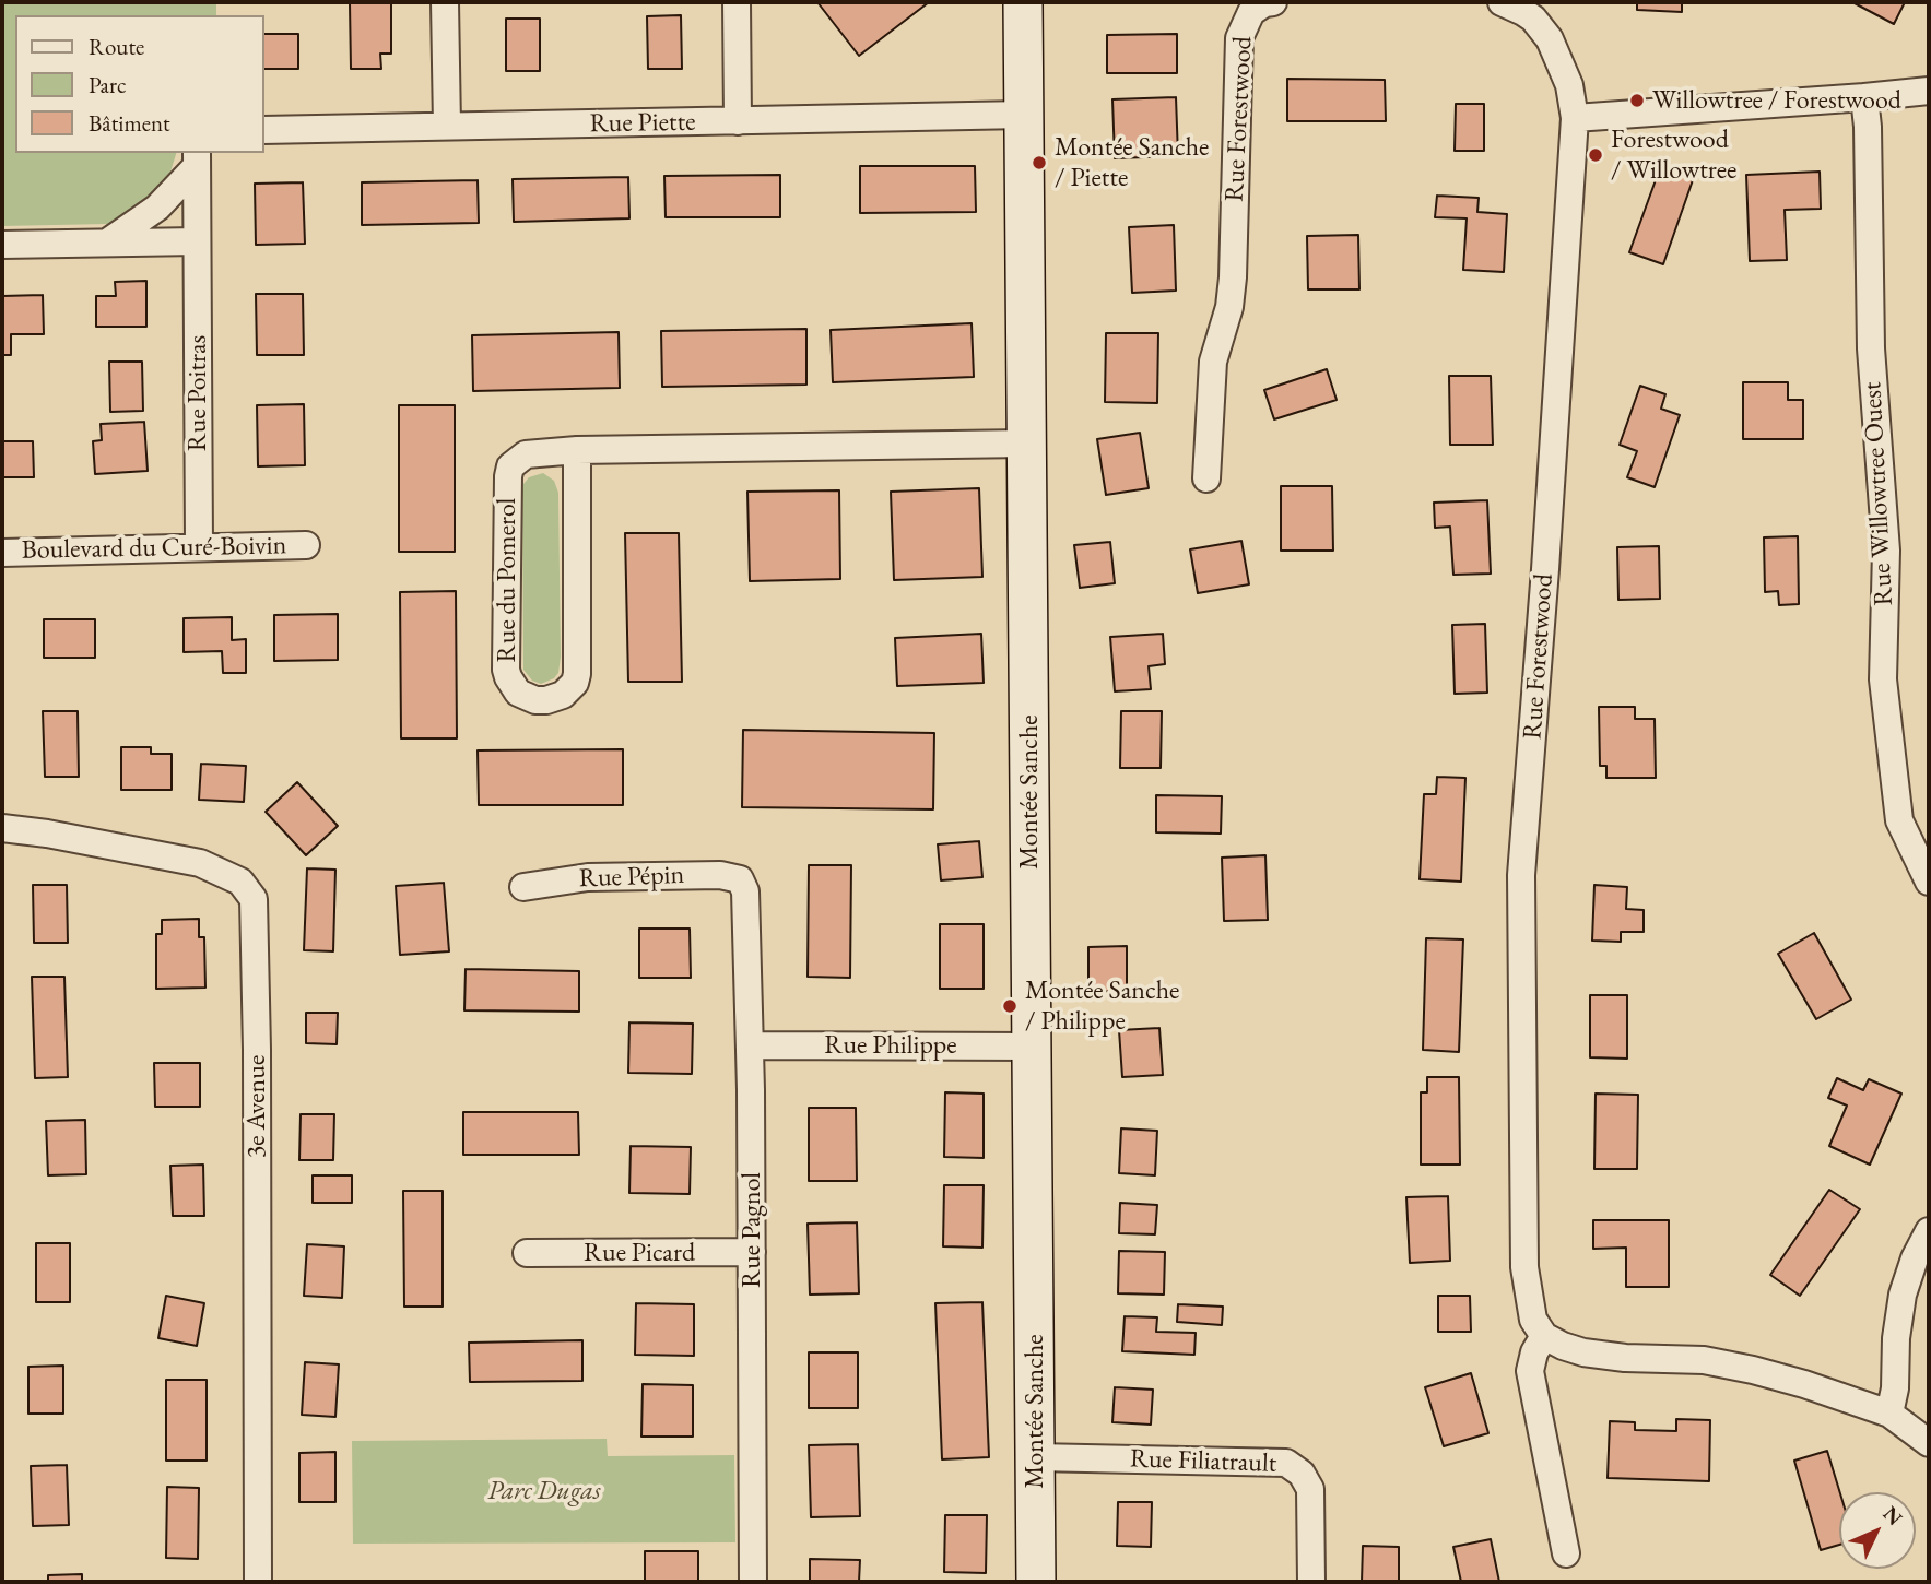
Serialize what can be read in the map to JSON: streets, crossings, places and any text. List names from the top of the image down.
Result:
{
  "streets": {
    "street": [
      "Rue Forestwood",
      "Rue Piette",
      "Rue Poitras",
      "Rue Willowtree Ouest",
      "Boulevard du Curé-Boivin",
      "Rue du Pomerol",
      "Montée Sanche",
      "Rue Pépin",
      "Rue Philippe",
      "3e Avenue",
      "Rue Pagnol",
      "Rue Picard",
      "Rue Filiatrault"
    ]
  },
  "crossings": [
    ["Rue Piette", "Montée Sanche"],
    ["Rue Poitras", "Boulevard du Curé-Boivin"],
    ["Rue du Pomerol", "Montée Sanche"],
    ["Montée Sanche", "Rue Philippe"],
    ["Montée Sanche", "Rue Filiatrault"],
    ["Rue Pépin", "Rue Pagnol"],
    ["Rue Philippe", "Rue Pagnol"],
    ["Rue Pagnol", "Rue Picard"]
  ],
  "parks": ["Parc Dugas"],
  "places": [
    "Willowtree / Forestwood",
    "Forestwood / Willowtree",
    "Montée Sanche / Piette",
    "Montée Sanche / Philippe"
  ],
  "legend": ["Route", "Parc", "Bâtiment"],
  "north": "top right"
}
